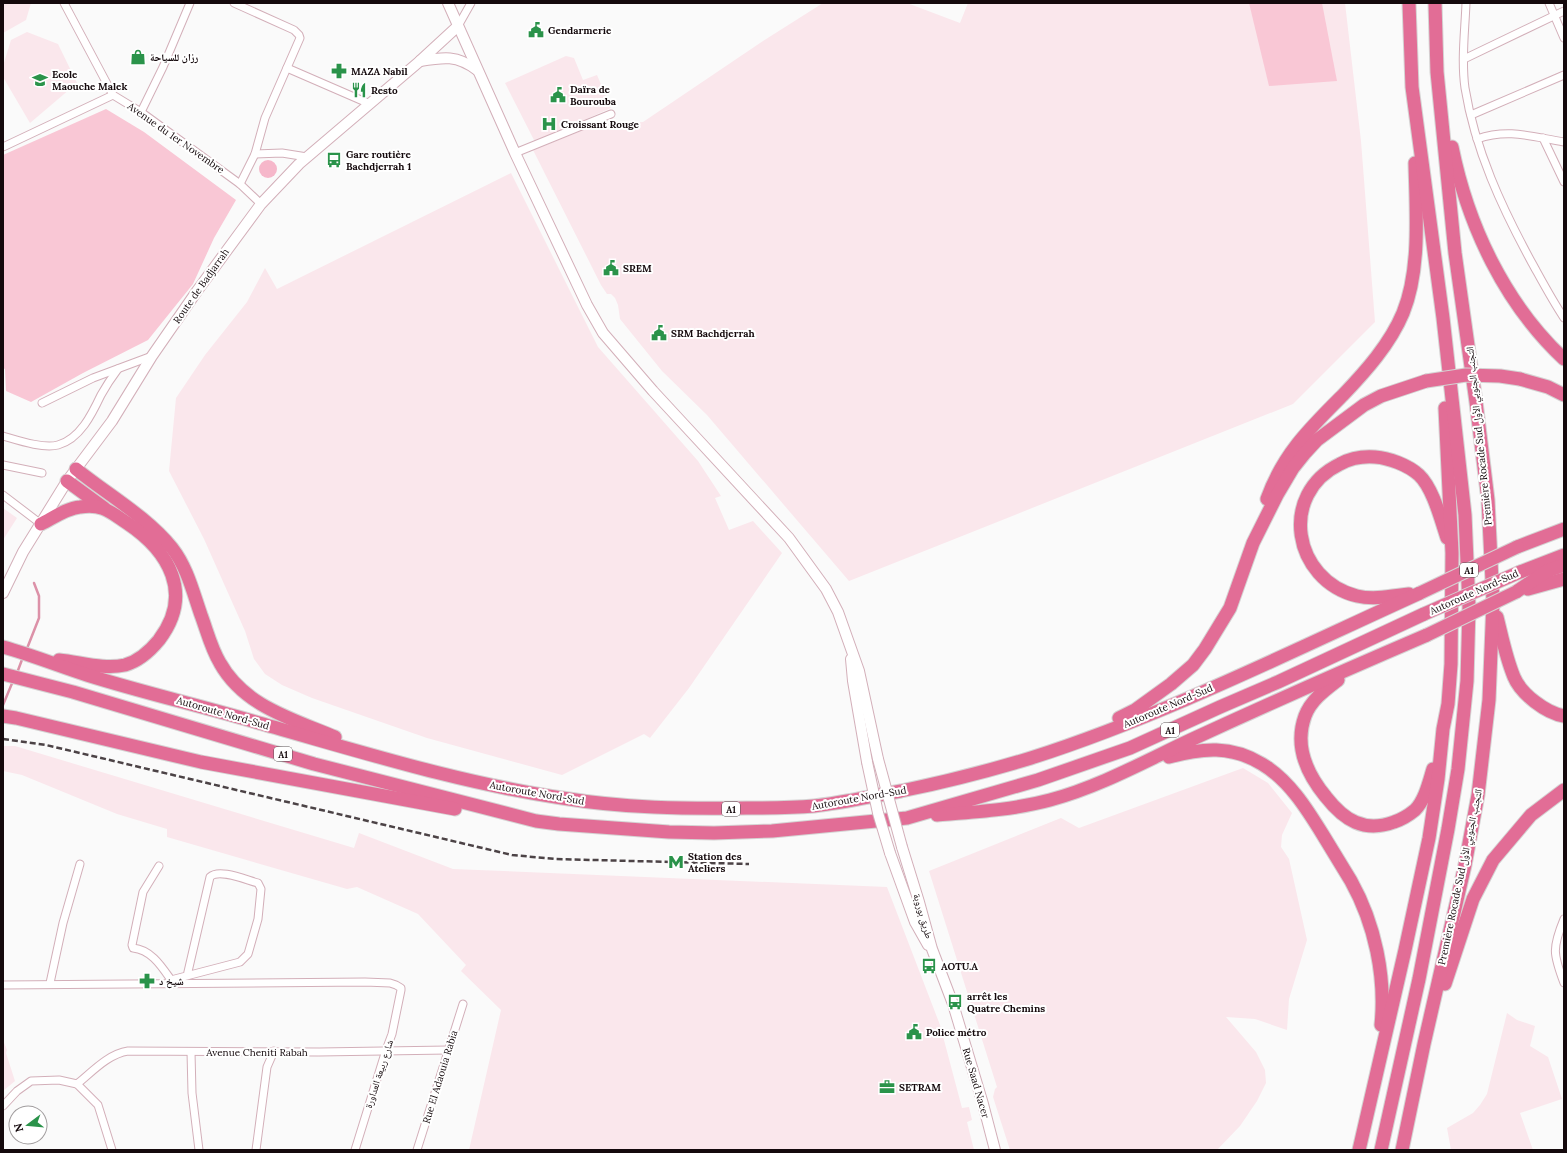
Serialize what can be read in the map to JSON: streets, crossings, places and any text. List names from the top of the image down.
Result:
{
  "streets": {
    "highway": ["Première Rocade Sud التجنب الجنوبي الأول", "A1", "Autoroute Nord-Sud"],
    "main road": ["Route de Badjarrah", "طريق بوروبة", "Rue Saad Nacer"],
    "street": [
      "Avenue du 1er Novembre",
      "Avenue Cheniti Rabah",
      "شارع ربيعة العداورة",
      "Rue El Adaouia Rabia"
    ]
  },
  "crossings": [
    ["Avenue du 1er Novembre", "Route de Badjarrah"],
    ["طريق بوروبة", "Rue Saad Nacer"],
    ["Avenue Cheniti Rabah", "شارع ربيعة العداورة"],
    ["Avenue Cheniti Rabah", "Rue El Adaouia Rabia"]
  ],
  "places": {
    "public building": [
      "Gendarmerie",
      "Daïra de Bourouba",
      "SREM",
      "SRM Bachdjerrah",
      "Police métro"
    ],
    "shop": ["رزان للسياحة"],
    "pharmacy": ["MAZA Nabil", "شيخ د"],
    "school or university": ["Ecole Maouche Malek"],
    "restaurant": ["Resto"],
    "hospital": ["Croissant Rouge"],
    "bus stop": ["Gare routière Bachdjerrah 1", "AOTU.A", "arrêt les Quatre Chemins"],
    "metro station": ["Station des Ateliers"],
    "office": ["SETRAM"]
  },
  "north": "left"
}
